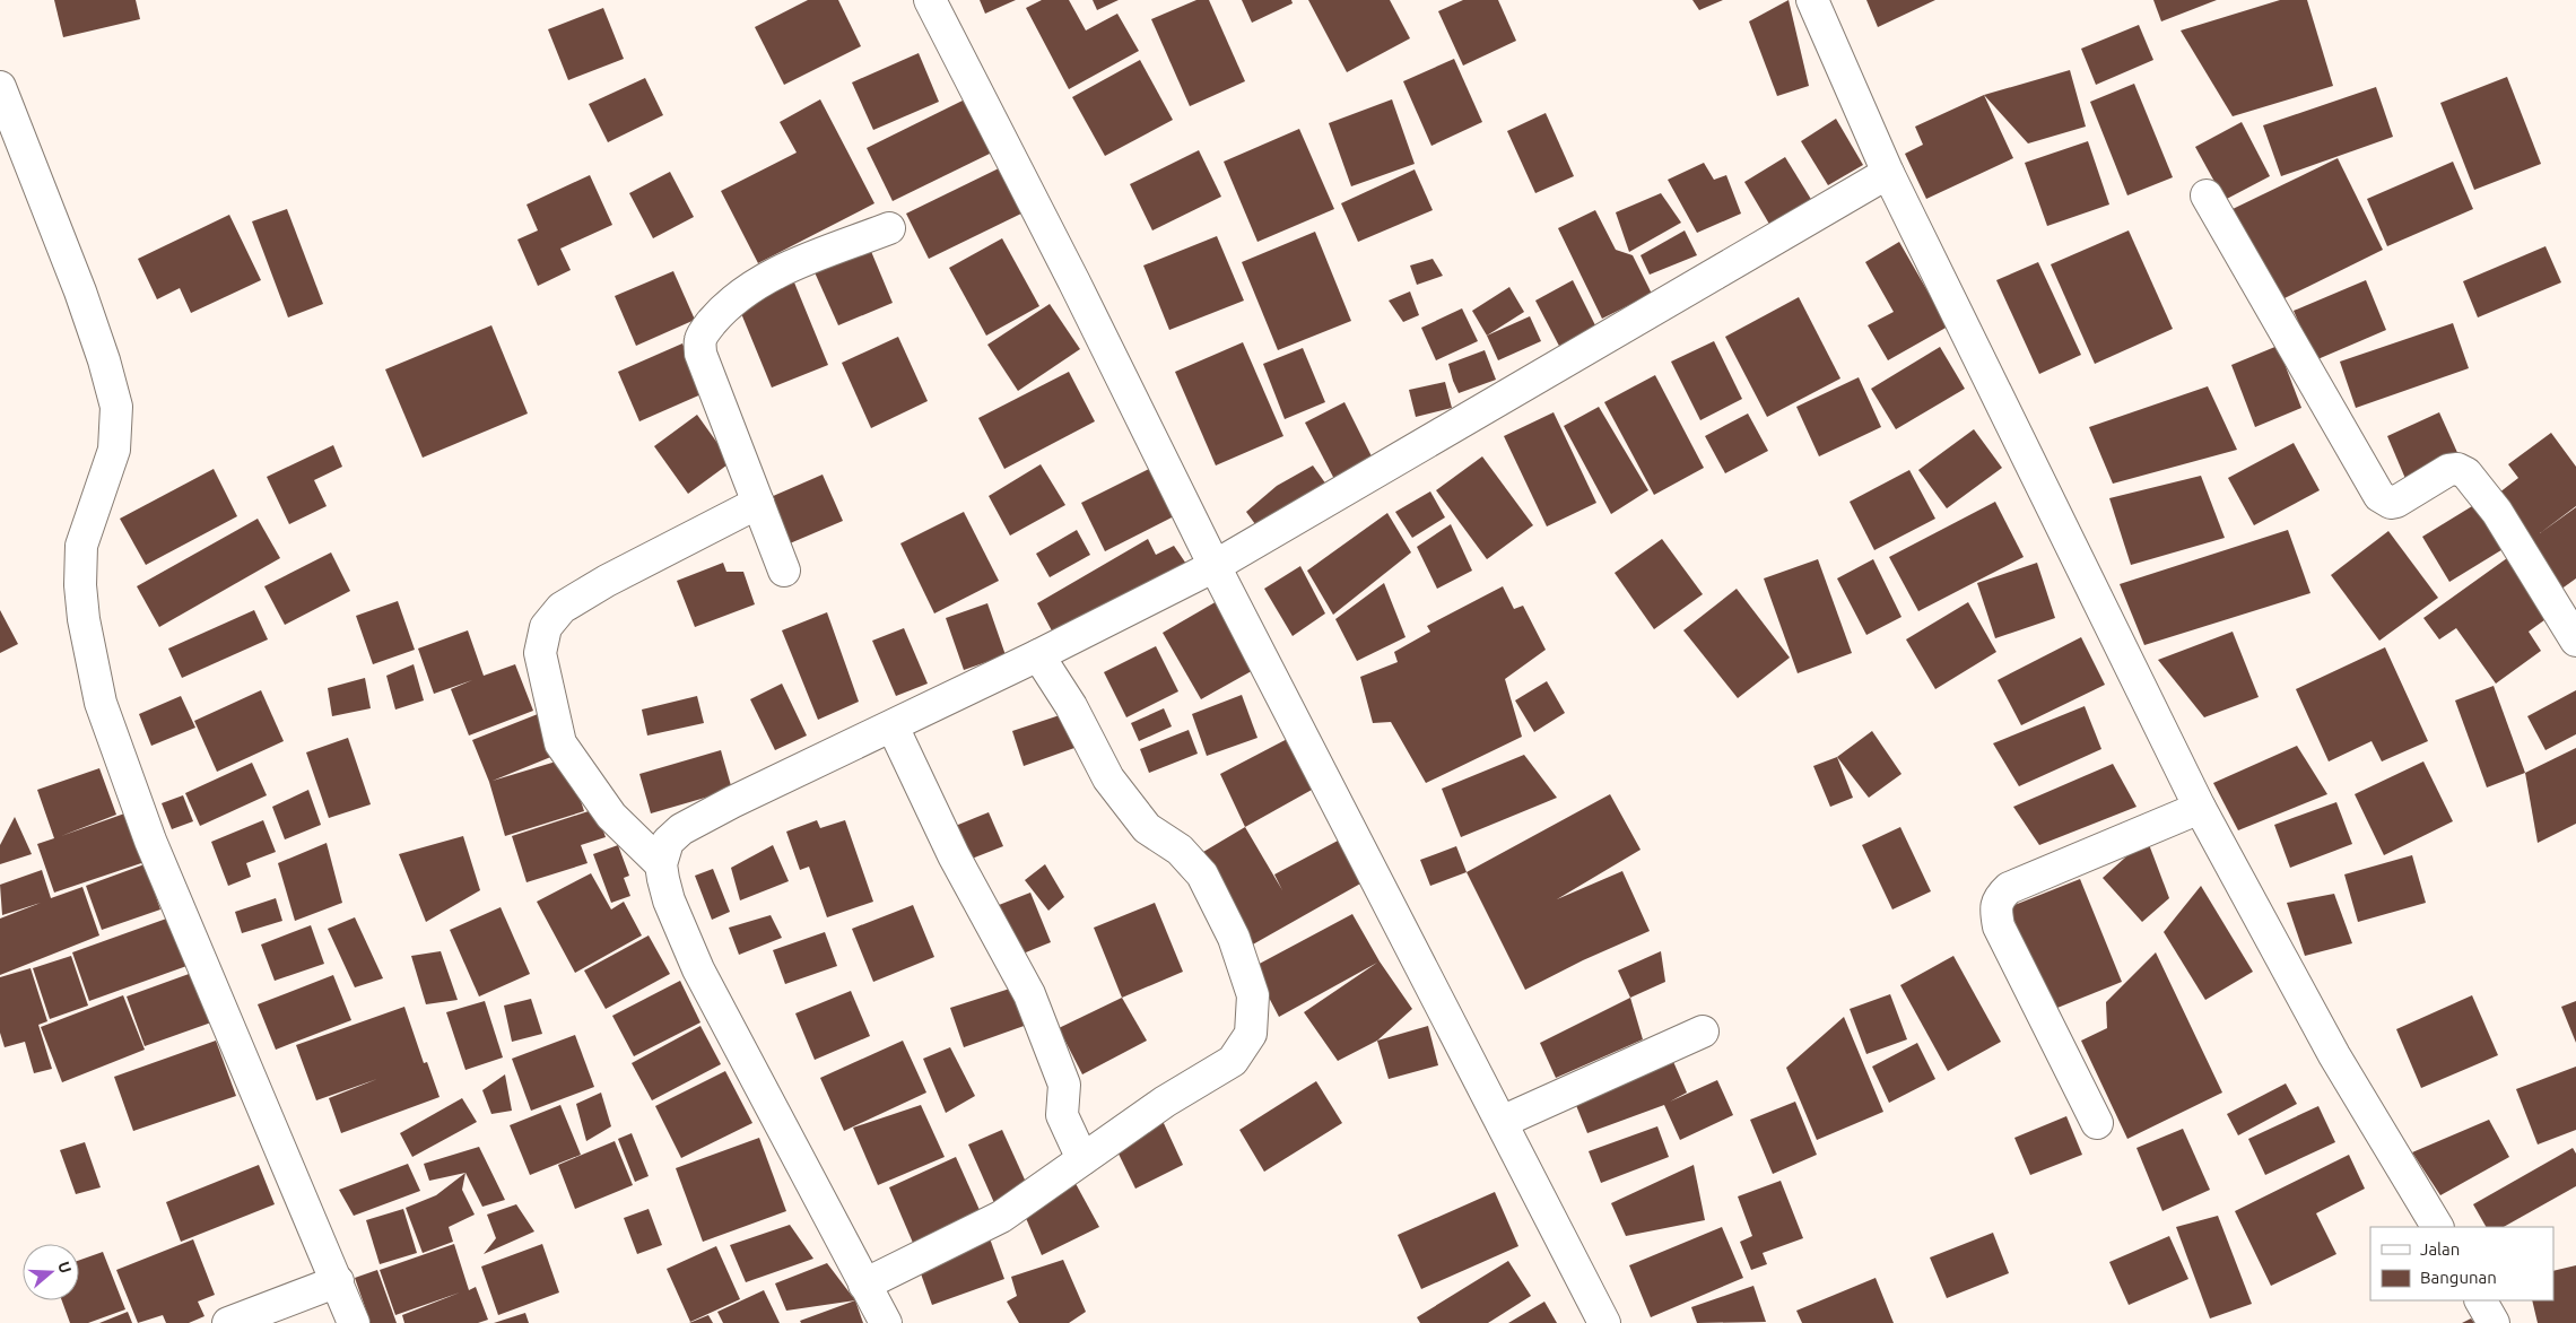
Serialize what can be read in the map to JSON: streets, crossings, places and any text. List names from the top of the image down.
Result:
{
  "legend": ["Jalan", "Bangunan"],
  "north": "right"
}
